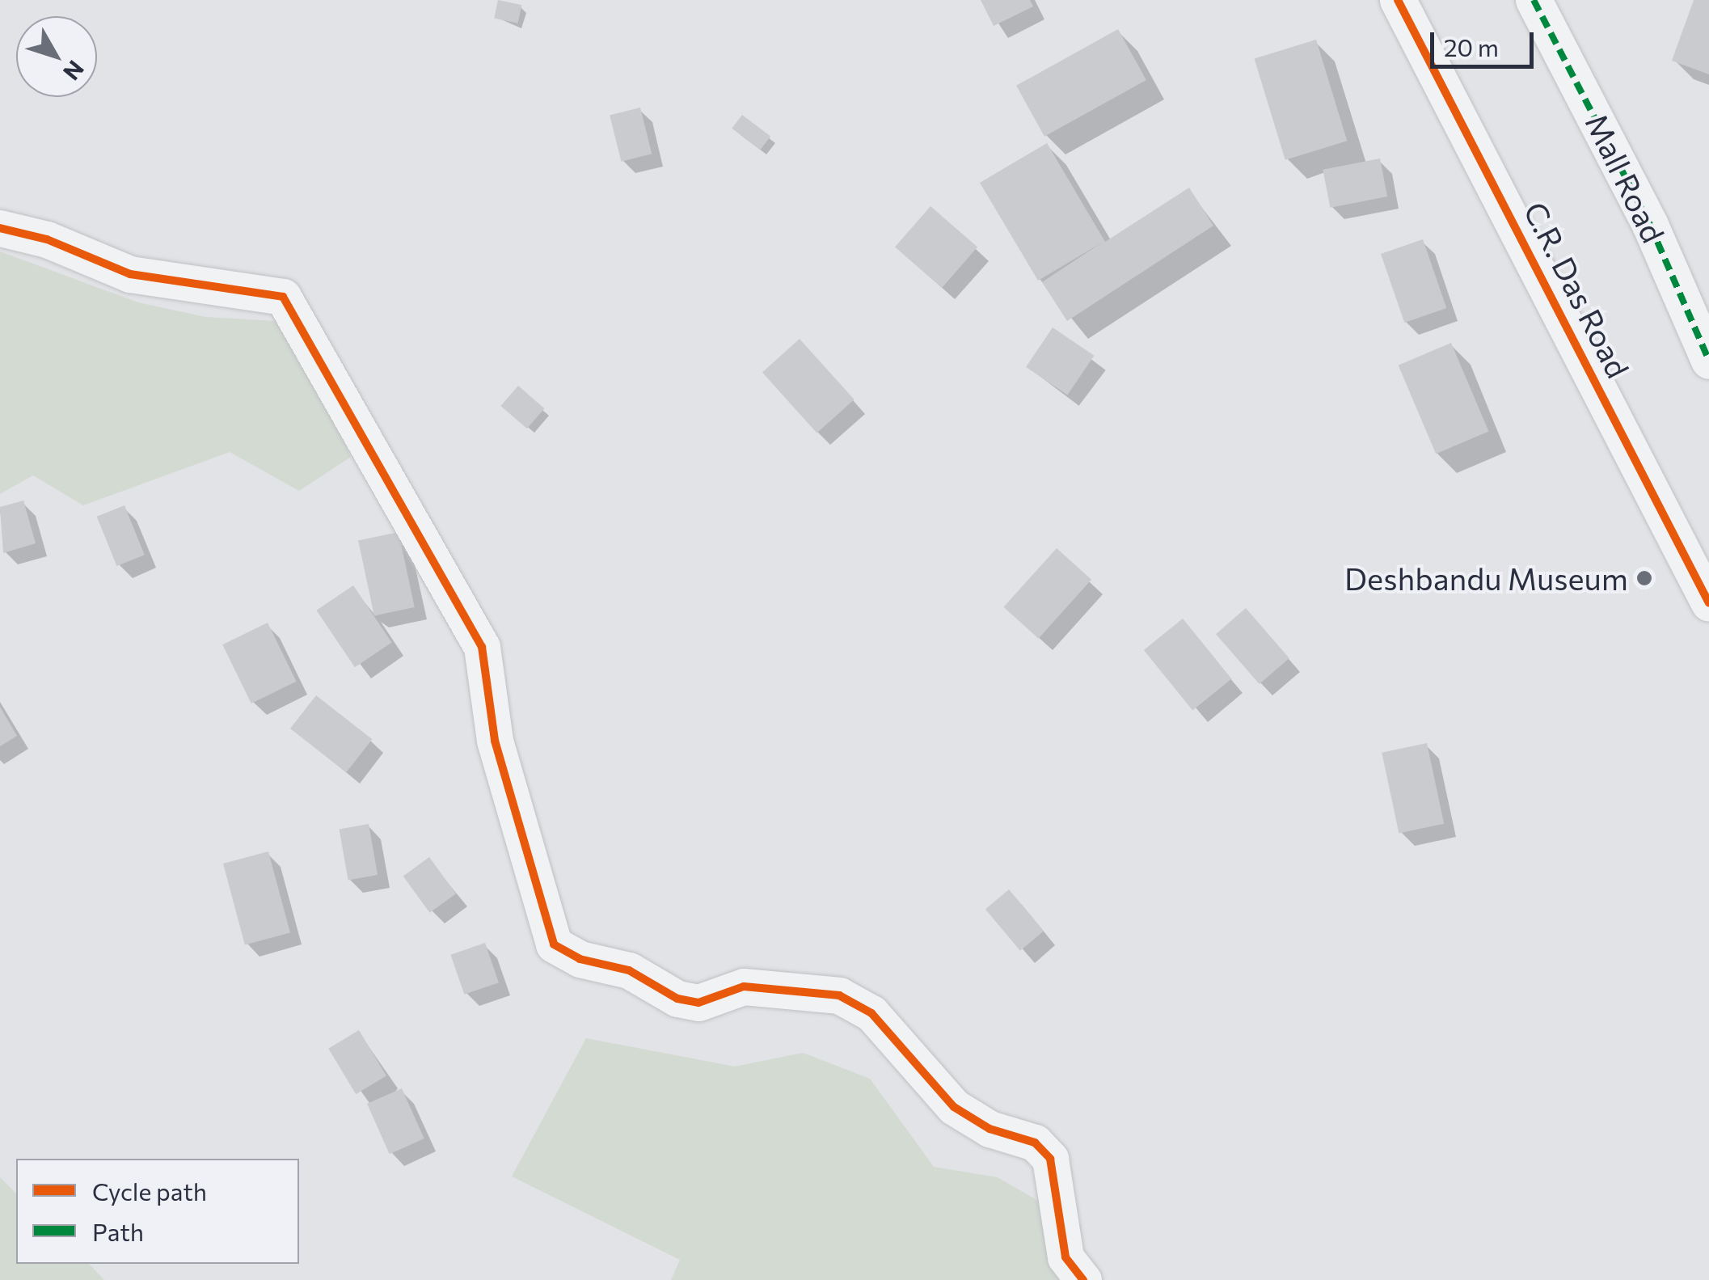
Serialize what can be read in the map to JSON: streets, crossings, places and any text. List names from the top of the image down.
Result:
{
  "streets": {
    "street": ["Mall Road", "C.R. Das Road"]
  },
  "places": ["Deshbandu Museum"],
  "legend": ["Cycle path", "Path"],
  "scale_bar": "20 m",
  "north": "bottom right"
}
